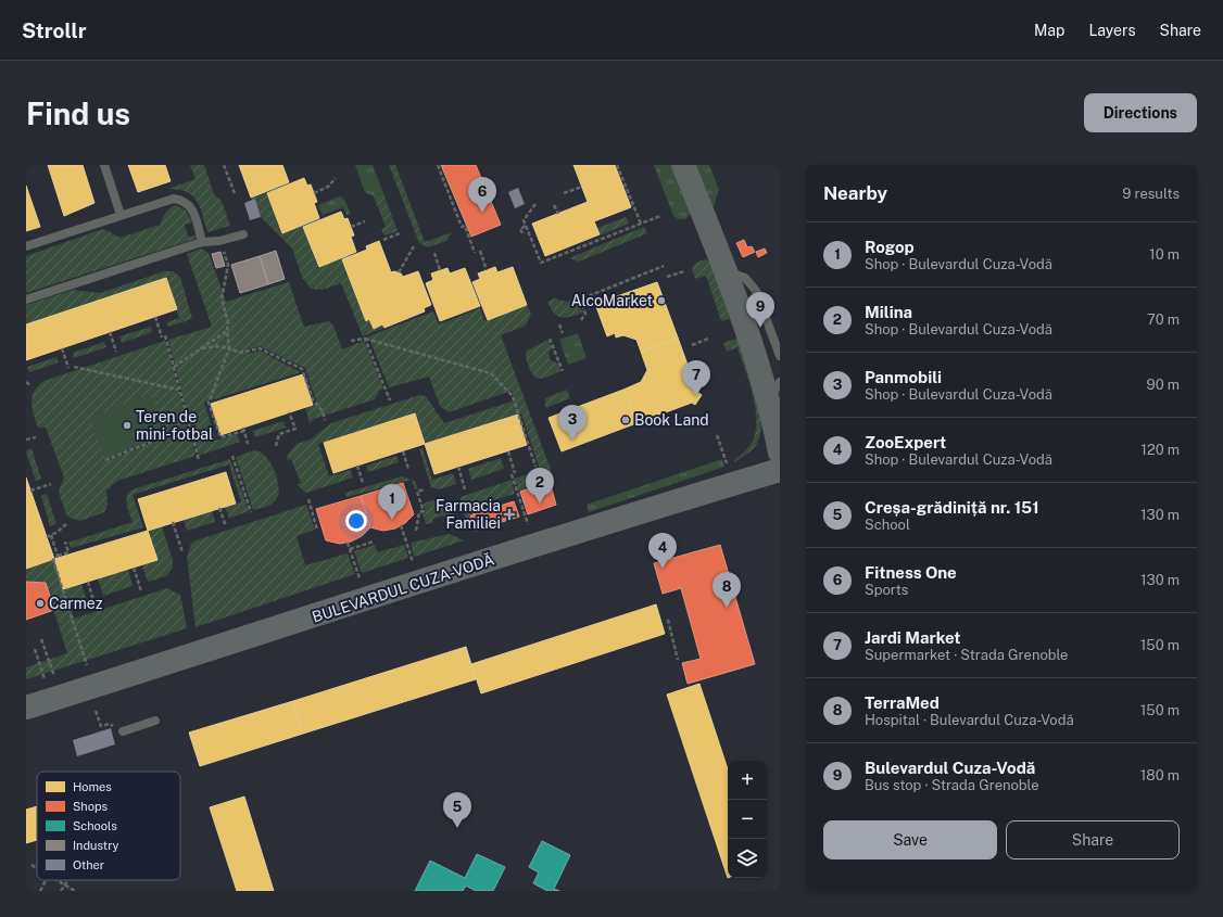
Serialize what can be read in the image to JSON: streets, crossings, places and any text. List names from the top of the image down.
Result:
{
  "streets": {
    "main road": ["BULEVARDUL CUZA-VODĂ"]
  },
  "places": {
    "other": [
      "AlcoMarket",
      "Book Land",
      "Teren de mini-fotbal",
      "Carmez"
    ],
    "health": ["Farmacia Familiei"]
  },
  "legend": [
    "Homes",
    "Shops",
    "Schools",
    "Industry",
    "Other"
  ],
  "page": {
    "header": "Strollr",
    "nav": ["Map", "Layers", "Share"],
    "buttons": [
      "Directions",
      ["Save", "Share"]
    ],
    "title": "Find us",
    "heading": ["Nearby", "9 results"],
    "pins": [
      "6",
      "9",
      "7",
      "3",
      "2",
      "1",
      "4",
      "8",
      "5"
    ],
    "list": [
      {
        "mark": "1",
        "name": "Rogop",
        "note": "Shop · Bulevardul Cuza-Vodă",
        "value": "10 m"
      },
      {
        "mark": "2",
        "name": "Milina",
        "note": "Shop · Bulevardul Cuza-Vodă",
        "value": "70 m"
      },
      {
        "mark": "3",
        "name": "Panmobili",
        "note": "Shop · Bulevardul Cuza-Vodă",
        "value": "90 m"
      },
      {
        "mark": "4",
        "name": "ZooExpert",
        "note": "Shop · Bulevardul Cuza-Vodă",
        "value": "120 m"
      },
      {
        "mark": "5",
        "name": "Creșa-grădiniță nr. 151",
        "note": "School",
        "value": "130 m"
      },
      {
        "mark": "6",
        "name": "Fitness One",
        "note": "Sports",
        "value": "130 m"
      },
      {
        "mark": "7",
        "name": "Jardi Market",
        "note": "Supermarket · Strada Grenoble",
        "value": "150 m"
      },
      {
        "mark": "8",
        "name": "TerraMed",
        "note": "Hospital · Bulevardul Cuza-Vodă",
        "value": "150 m"
      },
      {
        "mark": "9",
        "name": "Bulevardul Cuza-Vodă",
        "note": "Bus stop · Strada Grenoble",
        "value": "180 m"
      }
    ],
    "map_buttons": ["+", "−"]
  }
}
